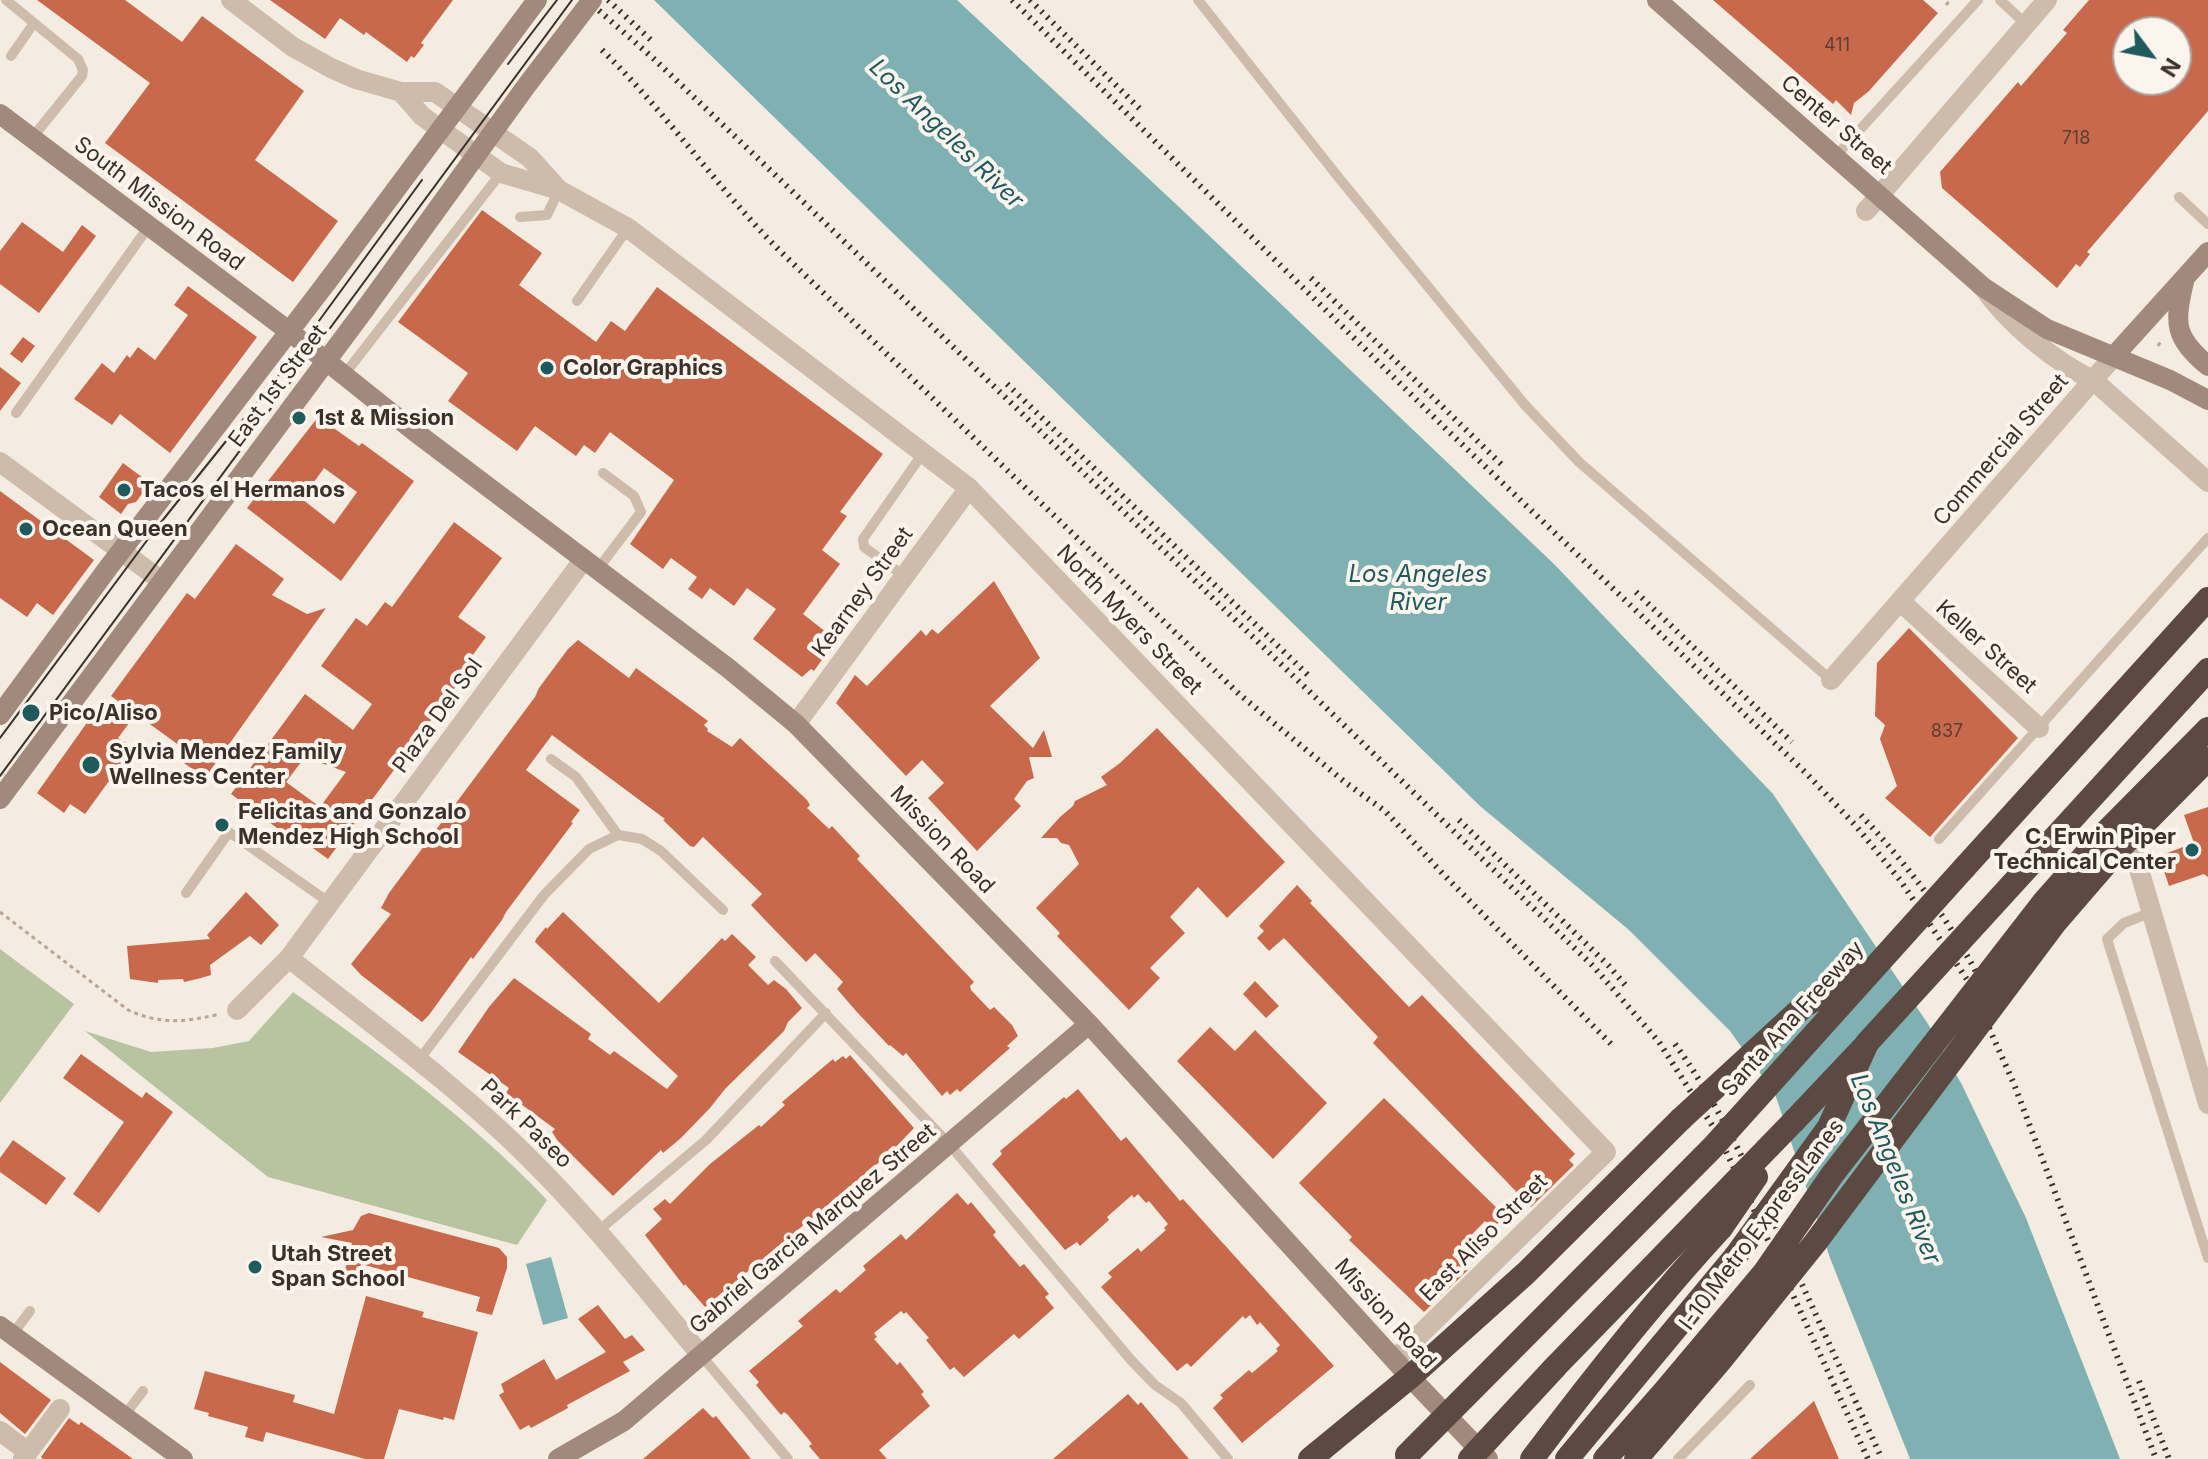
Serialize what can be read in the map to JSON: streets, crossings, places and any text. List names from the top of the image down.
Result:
{
  "streets": {
    "highway": ["Santa Ana Freeway", "I-10 Metro ExpressLanes"],
    "main road": [
      "Center Street",
      "South Mission Road",
      "East 1st Street",
      "Commercial Street",
      "Mission Road",
      "Gabriel Garcia Marquez Street"
    ],
    "street": [
      "Kearney Street",
      "North Myers Street",
      "Keller Street",
      "Plaza Del Sol",
      "Park Paseo",
      "East Aliso Street"
    ]
  },
  "crossings": [
    ["Center Street", "Commercial Street"],
    ["South Mission Road", "East 1st Street"],
    ["South Mission Road", "Mission Road"],
    ["East 1st Street", "Mission Road"],
    ["Commercial Street", "Keller Street"],
    ["Kearney Street", "North Myers Street"],
    ["Kearney Street", "Mission Road"],
    ["North Myers Street", "East Aliso Street"],
    ["Plaza Del Sol", "Mission Road"],
    ["Plaza Del Sol", "Park Paseo"],
    ["Mission Road", "Gabriel Garcia Marquez Street"],
    ["Mission Road", "East Aliso Street"],
    ["Park Paseo", "Gabriel Garcia Marquez Street"]
  ],
  "water": ["Los Angeles River"],
  "places": [
    "Color Graphics",
    "1st & Mission",
    "Tacos el Hermanos",
    "Ocean Queen",
    "Pico/Aliso",
    "Sylvia Mendez Family Wellness Center",
    "Felicitas and Gonzalo Mendez High School",
    "C. Erwin Piper Technical Center",
    "Utah Street Span School"
  ],
  "house_numbers": ["411", "718", "837"],
  "north": "bottom right"
}
